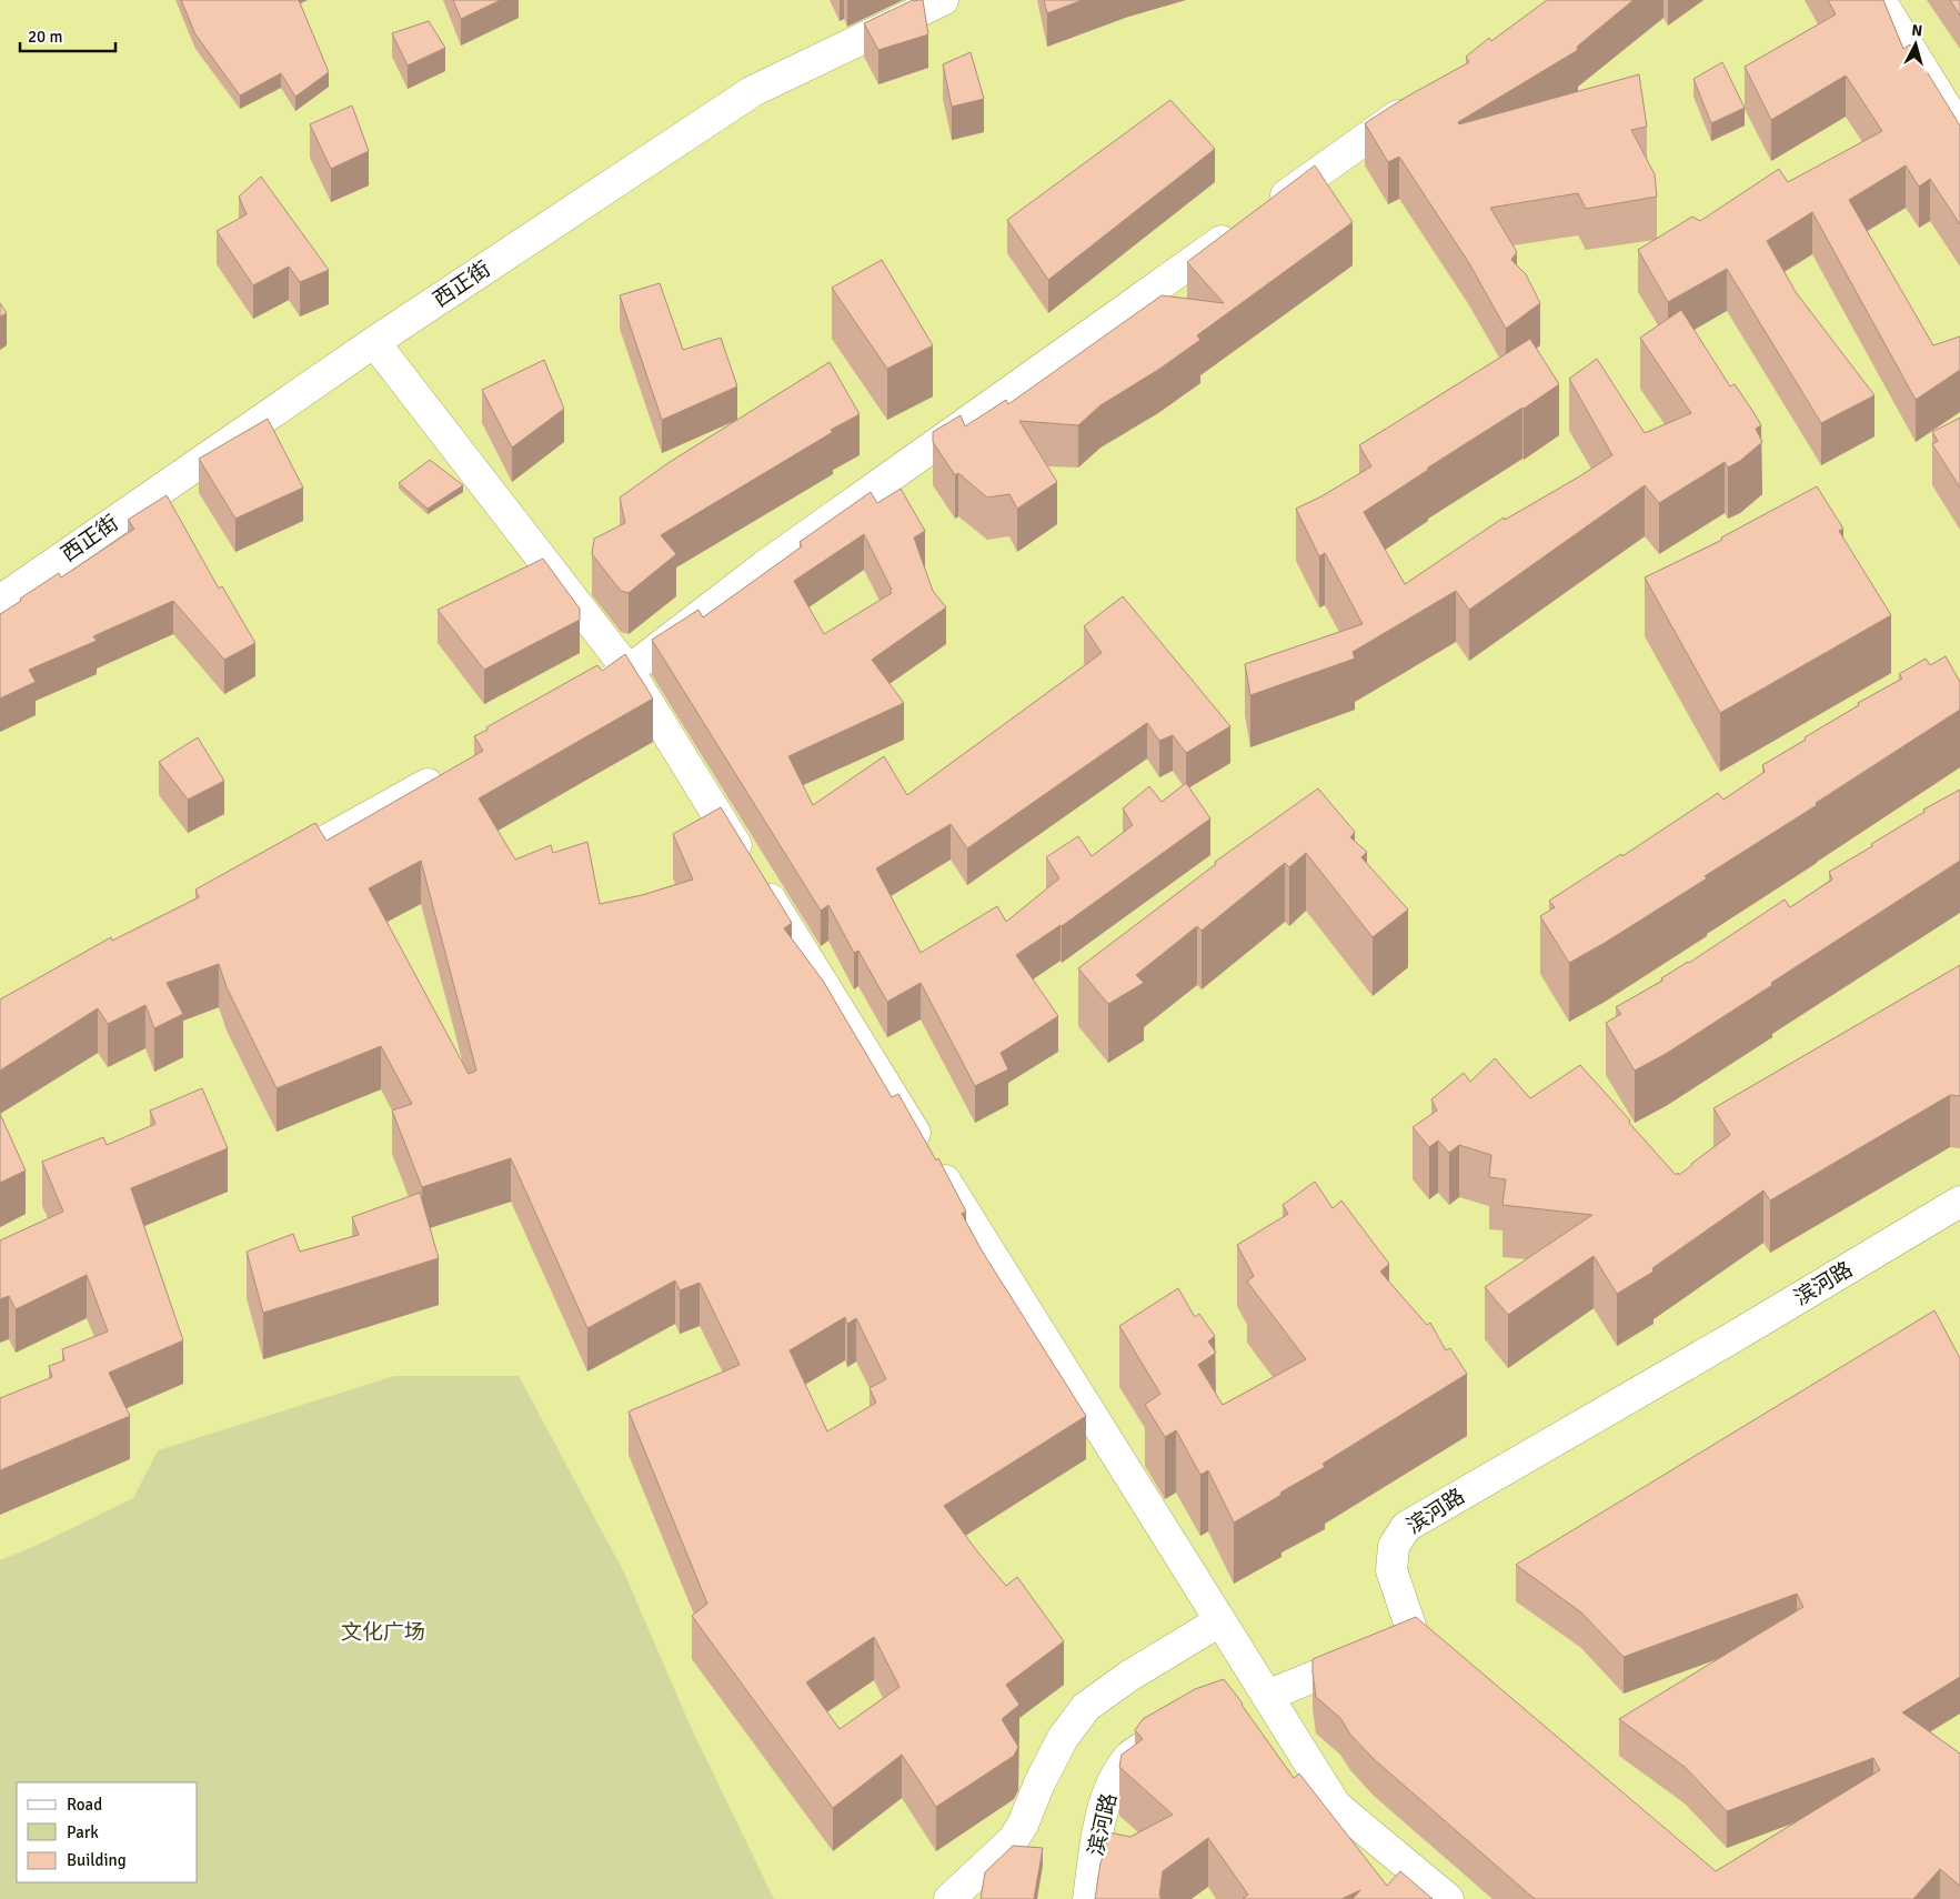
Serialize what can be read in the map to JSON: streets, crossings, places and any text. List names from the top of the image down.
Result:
{
  "streets": {
    "street": ["西正街", "滨河路"]
  },
  "parks": ["文化广场"],
  "legend": ["Road", "Park", "Building"],
  "scale_bar": "20 m",
  "north": "top"
}
